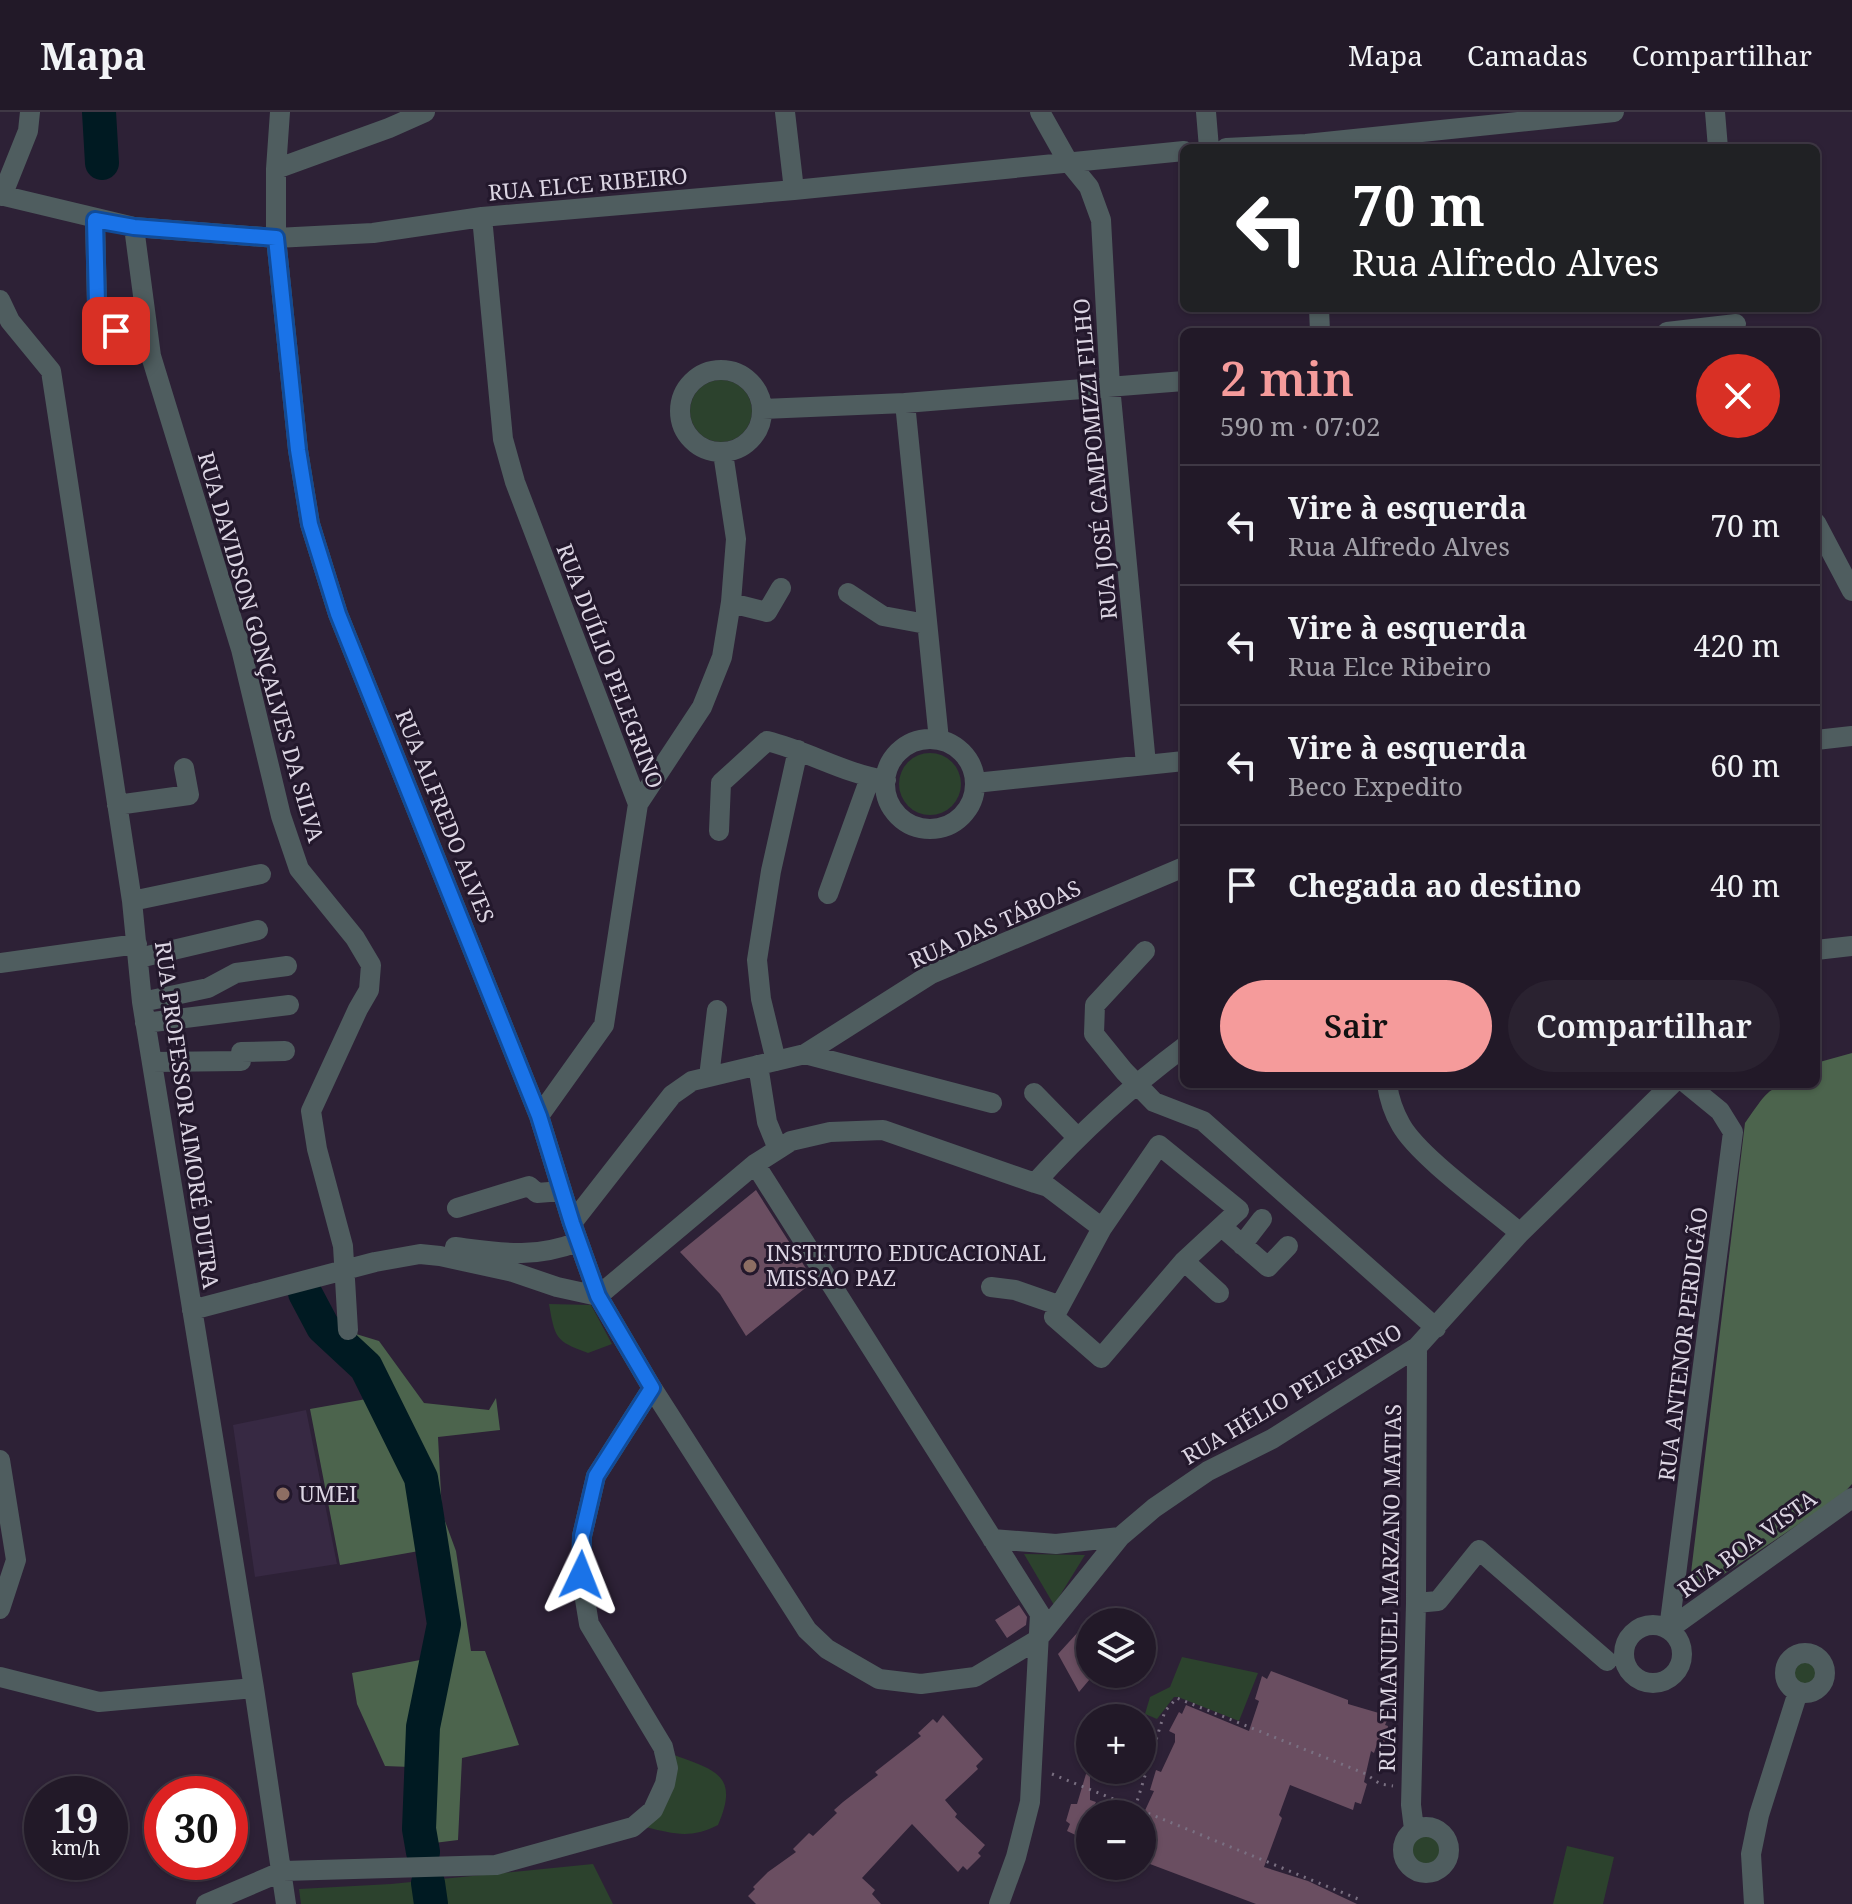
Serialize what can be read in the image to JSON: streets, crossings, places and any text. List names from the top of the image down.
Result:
{
  "streets": {
    "street": [
      "RUA ELCE RIBEIRO",
      "RUA JOSÉ CAMPOMIZZI FILHO",
      "RUA DAVIDSON GONÇALVES DA SILVA",
      "RUA DUÍLIO PELEGRINO",
      "RUA ALFREDO ALVES",
      "RUA DAS TÁBOAS",
      "RUA PROFESSOR AIMORÉ DUTRA",
      "RUA ANTENOR PERDIGÃO",
      "RUA HÉLIO PELEGRINO",
      "RUA BOA VISTA",
      "RUA EMANUEL MARZANO MATIAS"
    ]
  },
  "crossings": [
    ["RUA ELCE RIBEIRO", "RUA JOSÉ CAMPOMIZZI FILHO"],
    ["RUA ELCE RIBEIRO", "RUA DAVIDSON GONÇALVES DA SILVA"],
    ["RUA ELCE RIBEIRO", "RUA DUÍLIO PELEGRINO"],
    ["RUA ELCE RIBEIRO", "RUA ALFREDO ALVES"],
    ["RUA DUÍLIO PELEGRINO", "RUA ALFREDO ALVES"],
    ["RUA ALFREDO ALVES", "RUA DAS TÁBOAS"],
    ["RUA ALFREDO ALVES", "RUA HÉLIO PELEGRINO"],
    ["RUA ANTENOR PERDIGÃO", "RUA BOA VISTA"],
    ["RUA HÉLIO PELEGRINO", "RUA EMANUEL MARZANO MATIAS"]
  ],
  "places": ["INSTITUTO EDUCACIONAL MISSAO PAZ", "UMEI"],
  "page": {
    "header": "Mapa",
    "nav": ["Mapa", "Camadas", "Compartilhar"],
    "turn": ["70 m", "Rua Alfredo Alves"],
    "heading": ["2 min", "590 m · 07:02"],
    "list": [
      {
        "name": "Vire à esquerda",
        "note": "Rua Alfredo Alves",
        "value": "70 m"
      },
      {
        "name": "Vire à esquerda",
        "note": "Rua Elce Ribeiro",
        "value": "420 m"
      },
      {
        "name": "Vire à esquerda",
        "note": "Beco Expedito",
        "value": "60 m"
      },
      {
        "name": "Chegada ao destino",
        "value": "40 m"
      }
    ],
    "buttons": ["Sair", "Compartilhar"],
    "map_buttons": ["+", "−"],
    "speed": "19 km/h",
    "limit": "30"
  }
}
